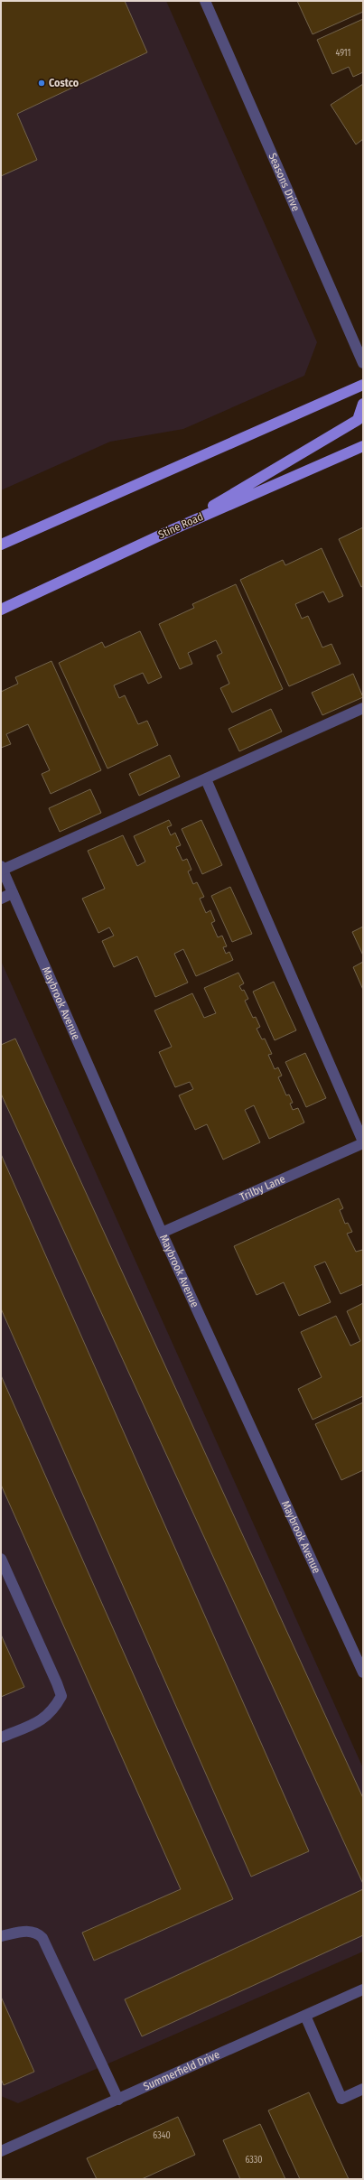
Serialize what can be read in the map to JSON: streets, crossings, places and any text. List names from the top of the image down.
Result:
{
  "streets": {
    "main road": ["Stine Road"],
    "street": [
      "Seasons Drive",
      "Maybrook Avenue",
      "Trilby Lane",
      "Summerfield Drive"
    ]
  },
  "crossings": [
    ["Maybrook Avenue", "Trilby Lane"]
  ],
  "places": ["Costco"],
  "house_numbers": ["4911", "6340", "6330"]
}
